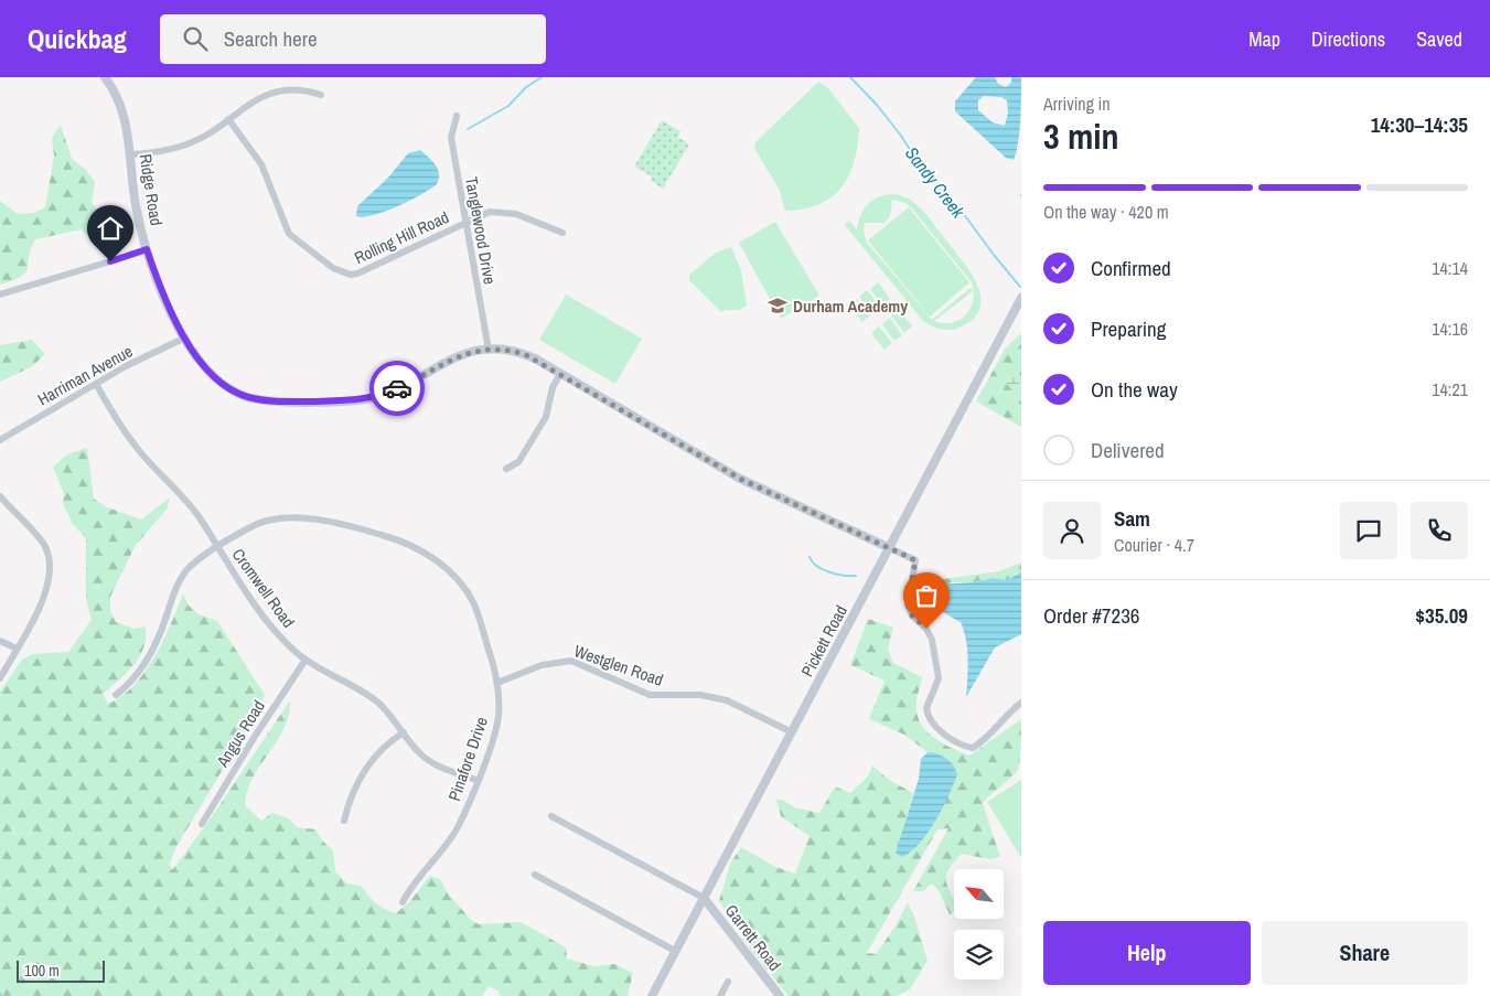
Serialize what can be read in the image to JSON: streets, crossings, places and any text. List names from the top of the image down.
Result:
{
  "streets": {
    "street": [
      "Ridge Road",
      "Tanglewood Drive",
      "Rolling Hill Road",
      "Harriman Avenue",
      "Cromwell Road",
      "Pickett Road",
      "Westglen Road",
      "Angus Road",
      "Pinafore Drive",
      "Garrett Road"
    ]
  },
  "crossings": [
    ["Ridge Road", "Tanglewood Drive"],
    ["Ridge Road", "Harriman Avenue"],
    ["Ridge Road", "Pickett Road"],
    ["Tanglewood Drive", "Rolling Hill Road"],
    ["Harriman Avenue", "Cromwell Road"],
    ["Cromwell Road", "Angus Road"],
    ["Cromwell Road", "Pinafore Drive"],
    ["Pickett Road", "Westglen Road"],
    ["Pickett Road", "Garrett Road"],
    ["Westglen Road", "Pinafore Drive"]
  ],
  "water": ["Sandy Creek"],
  "places": {
    "school or university": ["Durham Academy"]
  },
  "scale_bar": "100 m",
  "north": "top left",
  "page": {
    "header": "Quickbag",
    "search": "Search here",
    "nav": ["Map", "Directions", "Saved"],
    "heading": ["3 min", "Arriving in", "14:30–14:35"],
    "panel": [
      "Sam",
      "Courier · 4.7",
      "Order #7236",
      "$35.09"
    ],
    "bar": "On the way · 420 m",
    "list": [
      ["Confirmed", "14:14"],
      ["Preparing", "14:16"],
      ["On the way", "14:21"],
      "Delivered"
    ],
    "buttons": ["Help", "Share"],
    "scale": "100 m"
  }
}
